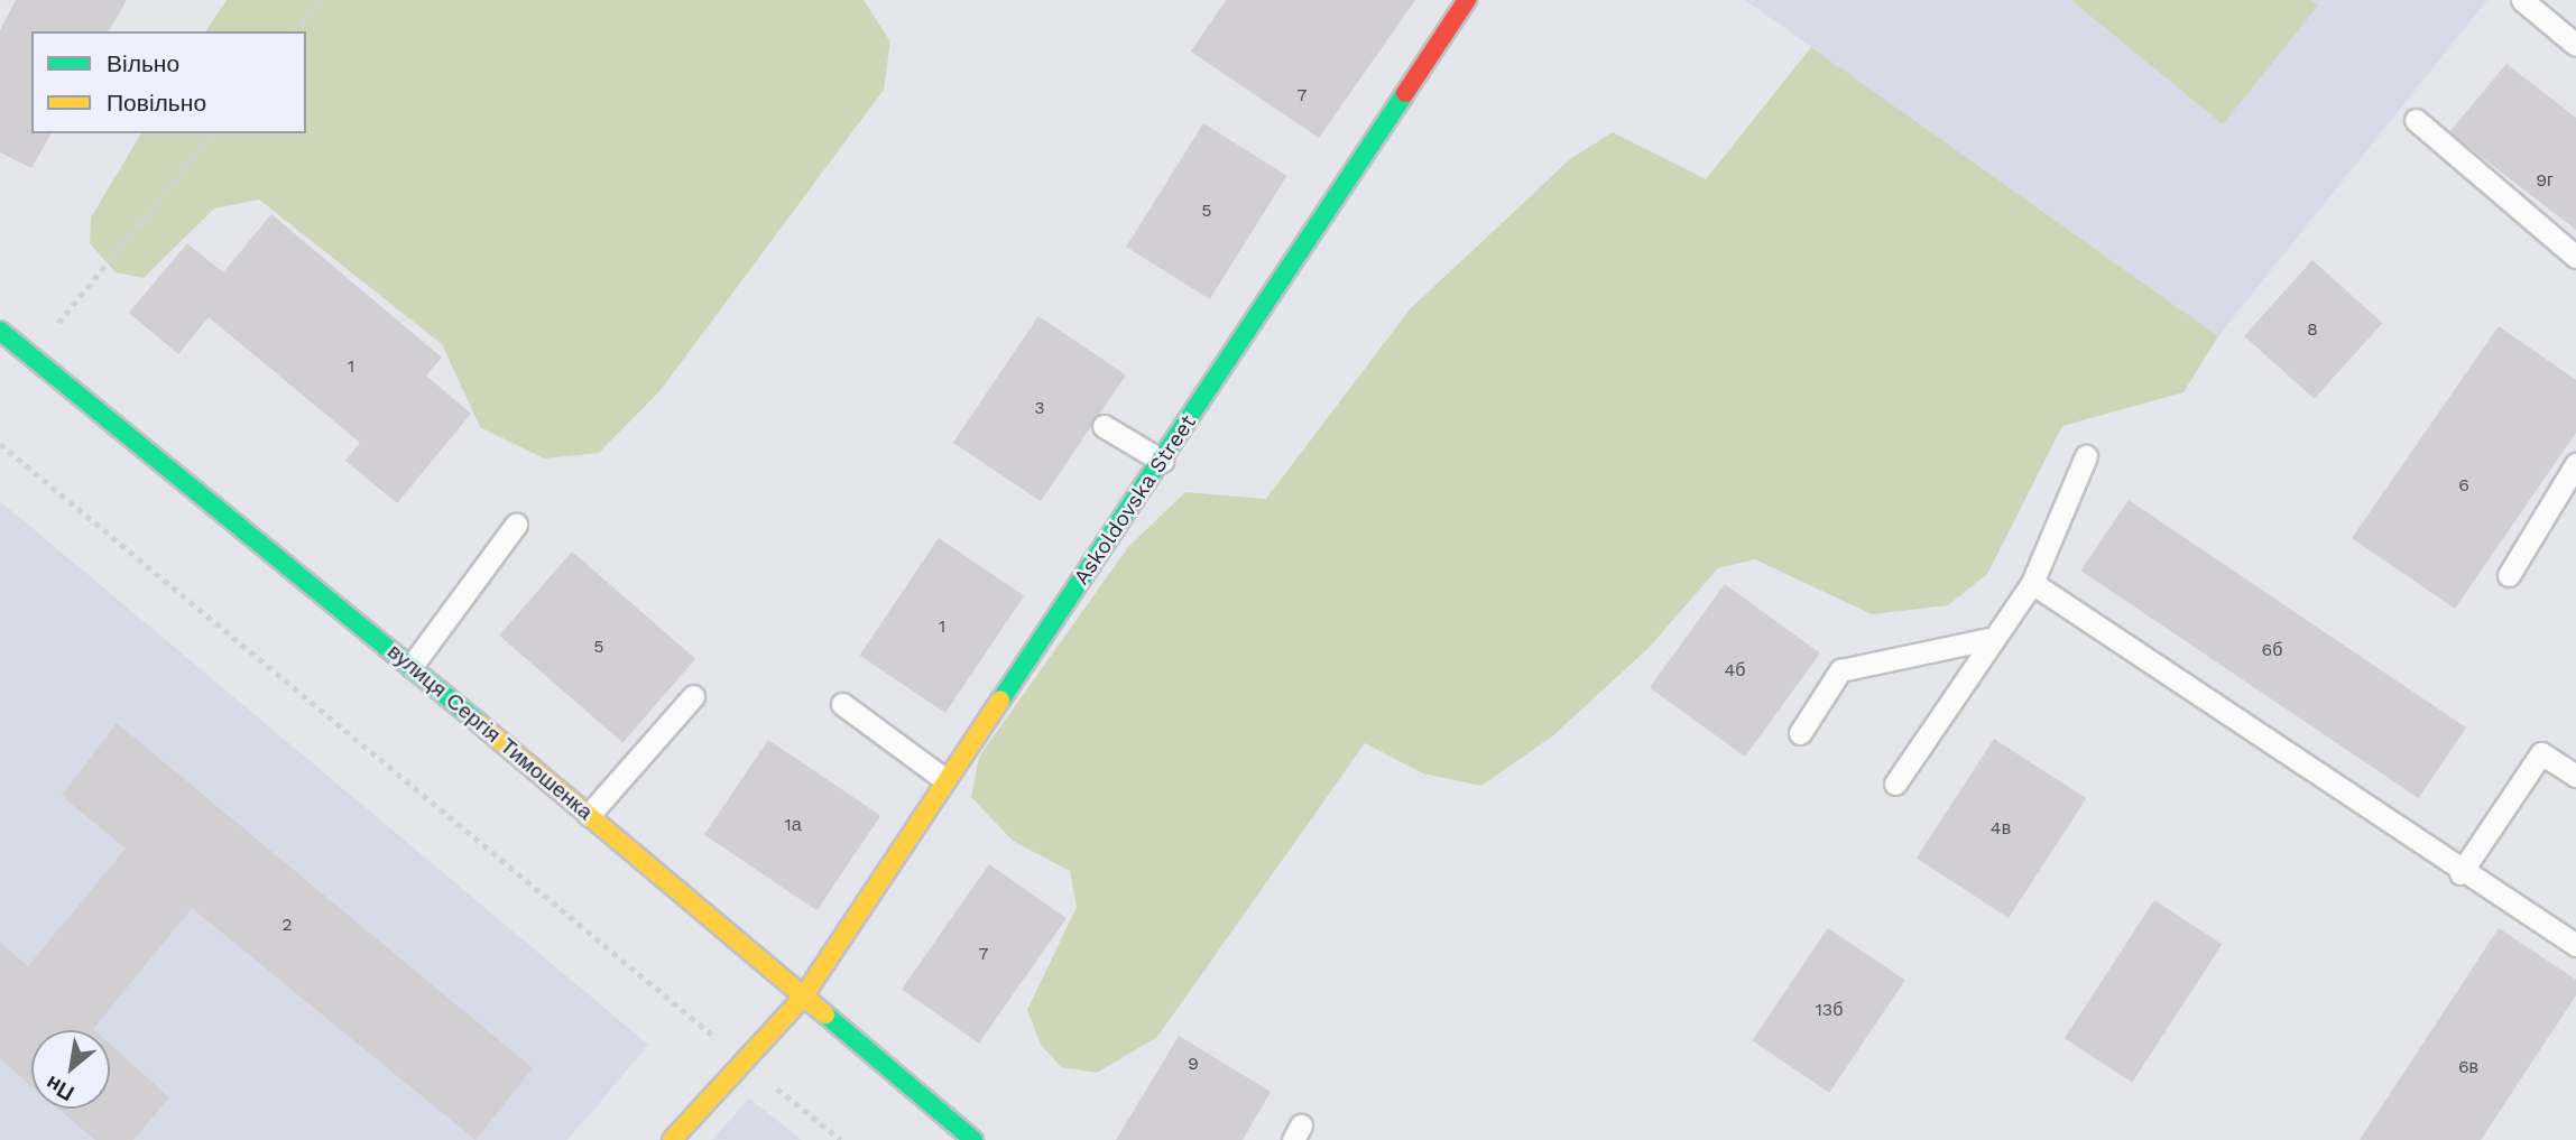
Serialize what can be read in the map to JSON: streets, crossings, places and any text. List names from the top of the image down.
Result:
{
  "streets": {
    "street": ["Askoldovska Street", "вулиця Сергія Тимошенка"]
  },
  "crossings": [
    ["Askoldovska Street", "вулиця Сергія Тимошенка"]
  ],
  "house_numbers": [
    "7",
    "9г",
    "5",
    "8",
    "1",
    "3",
    "6",
    "1",
    "5",
    "6б",
    "4б",
    "1а",
    "4в",
    "2",
    "7",
    "13б",
    "9",
    "6в"
  ],
  "legend": ["Вільно", "Повільно"],
  "north": "bottom left"
}
